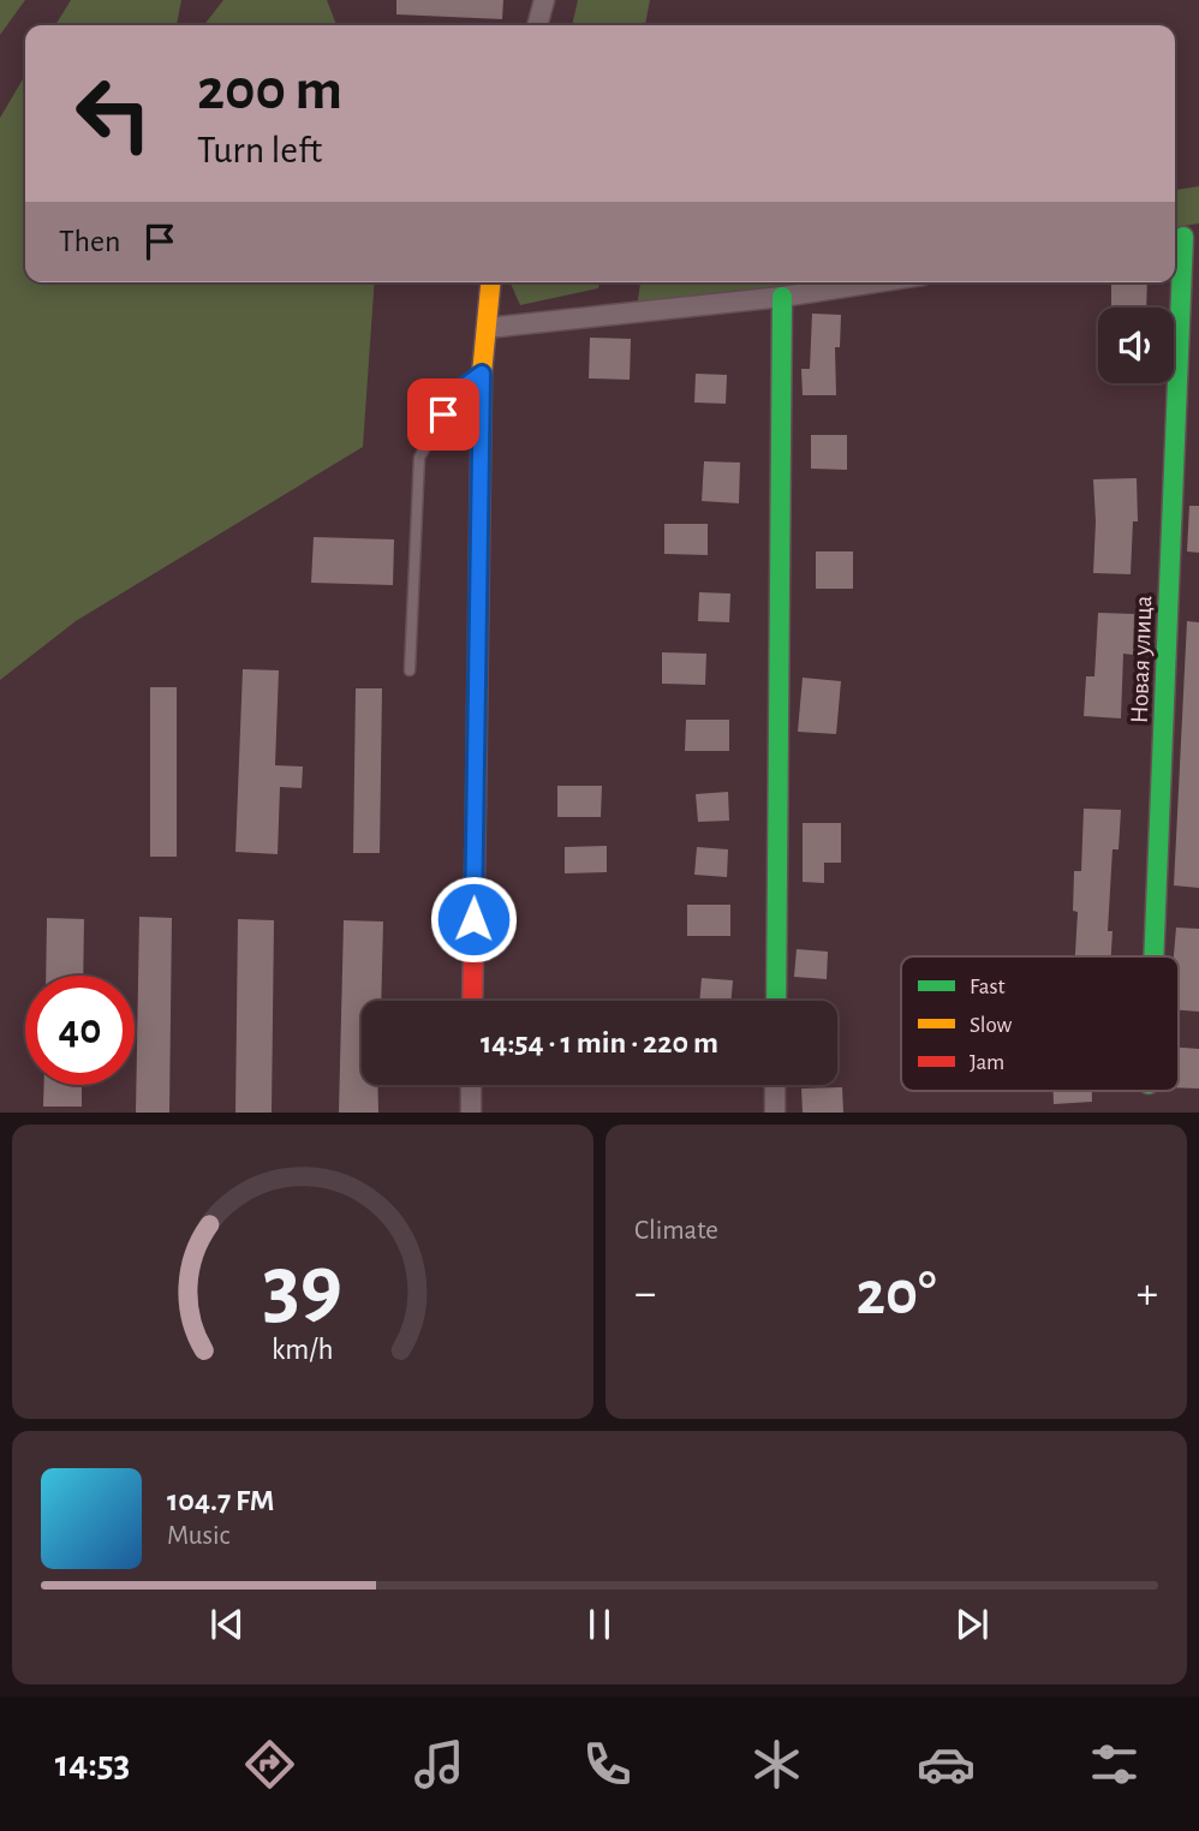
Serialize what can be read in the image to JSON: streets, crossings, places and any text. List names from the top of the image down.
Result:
{
  "streets": {
    "street": ["Новая улица"]
  },
  "legend": ["Fast", "Slow", "Jam"],
  "page": {
    "turn": ["200 m", "Turn left"],
    "then": "Then",
    "limit": "40",
    "trip": "14:54 · 1 min · 220 m",
    "tile": "Climate",
    "heat": ["−", "20°", "+"],
    "song": ["104.7 FM", "Music"],
    "tabs": "14:53",
    "gauge": ["39", "km/h"]
  }
}
